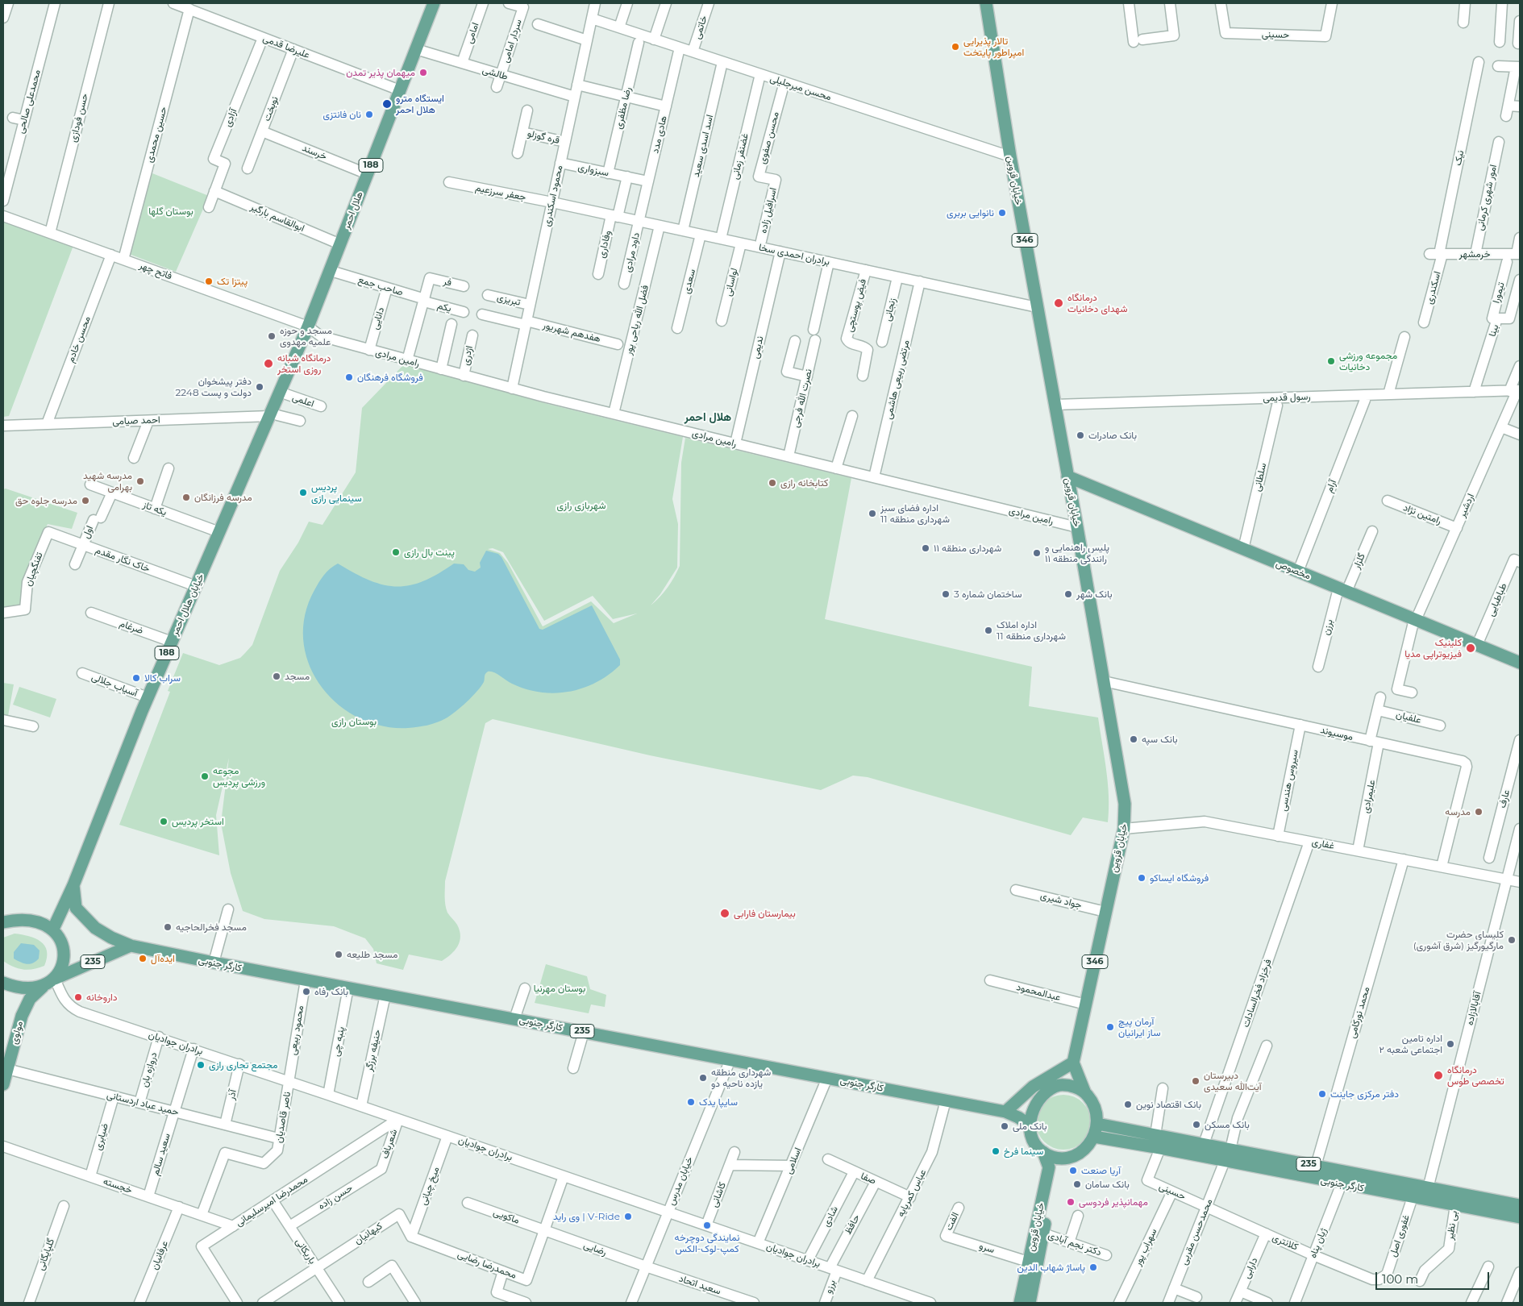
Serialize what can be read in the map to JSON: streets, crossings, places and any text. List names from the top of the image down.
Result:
{
  "streets": {
    "main road": [
      "188",
      "خیابان قزوین",
      "هلال احمر",
      "346",
      "مخصوص",
      "خیابان هلال احمر",
      "235",
      "کارگر جنوبی",
      "مولوی"
    ],
    "street": [
      "خاتمی",
      "امامی",
      "حسینی",
      "سردار امامی",
      "علیرضا قدمی",
      "طالشی",
      "محسن میرجلیلی",
      "محمدعلی صالحی",
      "رضا مظفری",
      "نوبخت",
      "حسن فودازی",
      "آزادی",
      "حسین محمدی",
      "هادی مدد",
      "قره گوزلو",
      "محسن صفوی",
      "اسد اسدی سعید",
      "خرسند",
      "غضنفر زمانی",
      "نیک",
      "سبزواری",
      "جعفر سرزعیم",
      "محمود اسکندری",
      "امور شهری کرمانی",
      "اسرافیل زاده",
      "ابوالقاسم بارگیر",
      "وفاداری",
      "داود مرادی",
      "خرمشهر",
      "برادران احمدی سخا",
      "فاتح چهر",
      "سعدی",
      "فر",
      "لواسانی",
      "صاحب جمع",
      "اسکندری",
      "تیمورا",
      "تبریزی",
      "فیض پوستچی",
      "یکم",
      "زنجانی",
      "دانایی",
      "فضل الله ریاحی پور",
      "بینا",
      "هفدهم شهریور",
      "محسن خادم",
      "ندیمی",
      "اژدری",
      "رامین مرادی",
      "مرتضی ربیعی هاشمی",
      "رسول قدیمی",
      "نصرت الله فرجی",
      "اعلمی",
      "احمد صیامی",
      "سلطانی",
      "آرام",
      "اردشیر",
      "یکه تاز",
      "رامتین نژاد",
      "اول",
      "خاک‌ نگار‌ مقدم",
      "گلزار",
      "تفنگچیان",
      "طباطبایی",
      "ضرغام",
      "برزن",
      "آسیاب جلالی",
      "علفیان",
      "موسیوند",
      "سیروس هندسی",
      "علیمرادی",
      "عارف",
      "غفاری",
      "جواد شیری",
      "عبدالمحمود",
      "فرخزاد فخرالسادات",
      "آقابالازاده",
      "محمد نورکامی",
      "محمود ربیعی",
      "پنبه چی",
      "برادران جوادیان",
      "حنیفه برزگر",
      "دروازه بان",
      "آذر",
      "حمید عباد اردستانی",
      "ناصر قاصدیان",
      "ضیابری",
      "شعرباف",
      "سعید سالم",
      "اسلامی",
      "صفا",
      "خیابان مدرس",
      "خجسته",
      "میخ چیانی",
      "عباس کمرپایه",
      "کاشانی",
      "حسن زاده",
      "محمدرضا امیرسلیمانی",
      "ماکویی",
      "شادی",
      "الفت",
      "حافظ",
      "بی نظیر",
      "محمدحسن مقربی",
      "کیهانیان",
      "غفوری اصل",
      "کلانتری",
      "ژیان پناه",
      "دکتر نجم آبادی",
      "سهراب پور",
      "سرو",
      "رضایی",
      "باریکانی",
      "گلپایگانی",
      "عرفانیان",
      "محمدرضا رضایی",
      "دارابی",
      "سعید اتحاد",
      "برزو"
    ]
  },
  "crossings": [
    ["خاتمی", "محسن میرجلیلی"],
    ["امامی", "طالشی"],
    ["حسینی", "کارگر جنوبی"],
    ["حسینی", "محمدحسن مقربی"],
    ["حسینی", "کلانتری"],
    ["حسینی", "سهراب پور"],
    ["سردار امامی", "طالشی"],
    ["علیرضا قدمی", "نوبخت"],
    ["علیرضا قدمی", "آزادی"],
    ["علیرضا قدمی", "حسین محمدی"],
    ["علیرضا قدمی", "هلال احمر"],
    ["طالشی", "محمود اسکندری"],
    ["طالشی", "هلال احمر"],
    ["محسن میرجلیلی", "هادی مدد"],
    ["محسن میرجلیلی", "محسن صفوی"],
    ["محسن میرجلیلی", "اسد اسدی سعید"],
    ["محسن میرجلیلی", "غضنفر زمانی"],
    ["محسن میرجلیلی", "خیابان قزوین"],
    ["محسن میرجلیلی", "محمود اسکندری"],
    ["رضا مظفری", "سبزواری"],
    ["نوبخت", "خرسند"],
    ["حسن فودازی", "فاتح چهر"],
    ["آزادی", "ابوالقاسم بارگیر"],
    ["حسین محمدی", "فاتح چهر"],
    ["هادی مدد", "سبزواری"],
    ["هادی مدد", "داود مرادی"],
    ["هادی مدد", "برادران احمدی سخا"],
    ["قره گوزلو", "محمود اسکندری"],
    ["محسن صفوی", "اسرافیل زاده"],
    ["اسد اسدی سعید", "برادران احمدی سخا"],
    ["خرسند", "هلال احمر"],
    ["غضنفر زمانی", "برادران احمدی سخا"],
    ["نیک", "خرمشهر"],
    ["نیک", "اسکندری"],
    ["سبزواری", "محمود اسکندری"],
    ["خیابان قزوین", "برادران احمدی سخا"],
    ["خیابان قزوین", "رامین مرادی"],
    ["خیابان قزوین", "رسول قدیمی"],
    ["خیابان قزوین", "مخصوص"],
    ["خیابان قزوین", "موسیوند"],
    ["خیابان قزوین", "غفاری"],
    ["خیابان قزوین", "جواد شیری"],
    ["خیابان قزوین", "کارگر جنوبی"],
    ["خیابان قزوین", "عبدالمحمود"],
    ["خیابان قزوین", "دکتر نجم آبادی"],
    ["خیابان قزوین", "سرو"],
    ["جعفر سرزعیم", "محمود اسکندری"],
    ["جعفر سرزعیم", "برادران احمدی سخا"],
    ["محمود اسکندری", "برادران احمدی سخا"],
    ["محمود اسکندری", "تبریزی"],
    ["محمود اسکندری", "هفدهم شهریور"],
    ["محمود اسکندری", "رامین مرادی"],
    ["امور شهری کرمانی", "خرمشهر"],
    ["هلال احمر", "ابوالقاسم بارگیر"],
    ["هلال احمر", "فاتح چهر"],
    ["هلال احمر", "رامین مرادی"],
    ["هلال احمر", "خیابان هلال احمر"],
    ["وفاداری", "برادران احمدی سخا"],
    ["داود مرادی", "برادران احمدی سخا"],
    ["خرمشهر", "اسکندری"],
    ["برادران احمدی سخا", "سعدی"],
    ["برادران احمدی سخا", "لواسانی"],
    ["برادران احمدی سخا", "فیض پوستچی"],
    ["برادران احمدی سخا", "زنجانی"],
    ["برادران احمدی سخا", "فضل الله ریاحی پور"],
    ["برادران احمدی سخا", "ندیمی"],
    ["برادران احمدی سخا", "مرتضی ربیعی هاشمی"],
    ["برادران احمدی سخا", "نصرت الله فرجی"],
    ["فاتح چهر", "محسن خادم"],
    ["فاتح چهر", "رامین مرادی"],
    ["فاتح چهر", "خیابان هلال احمر"],
    ["فر", "صاحب جمع"],
    ["فر", "یکم"],
    ["صاحب جمع", "یکم"],
    ["صاحب جمع", "دانایی"],
    ["تیمورا", "بینا"],
    ["دانایی", "رامین مرادی"],
    ["فضل الله ریاحی پور", "رامین مرادی"],
    ["بینا", "رسول قدیمی"],
    ["محسن خادم", "احمد صیامی"],
    ["ندیمی", "رامین مرادی"],
    ["اژدری", "رامین مرادی"],
    ["رامین مرادی", "مرتضی ربیعی هاشمی"],
    ["رامین مرادی", "نصرت الله فرجی"],
    ["رامین مرادی", "خیابان هلال احمر"],
    ["رسول قدیمی", "اردشیر"],
    ["احمد صیامی", "خیابان هلال احمر"],
    ["سلطانی", "مخصوص"],
    ["آرام", "مخصوص"],
    ["اردشیر", "رامتین نژاد"],
    ["اردشیر", "مخصوص"],
    ["یکه تاز", "اول"],
    ["یکه تاز", "خیابان هلال احمر"],
    ["اول", "خاک‌ نگار‌ مقدم"],
    ["خاک‌ نگار‌ مقدم", "تفنگچیان"],
    ["خاک‌ نگار‌ مقدم", "خیابان هلال احمر"],
    ["گلزار", "مخصوص"],
    ["گلزار", "برزن"],
    ["مخصوص", "طباطبایی"],
    ["مخصوص", "برزن"],
    ["خیابان هلال احمر", "ضرغام"],
    ["خیابان هلال احمر", "آسیاب جلالی"],
    ["خیابان هلال احمر", "کارگر جنوبی"],
    ["موسیوند", "سیروس هندسی"],
    ["موسیوند", "علیمرادی"],
    ["موسیوند", "غفاری"],
    ["سیروس هندسی", "غفاری"],
    ["علیمرادی", "غفاری"],
    ["غفاری", "فرخزاد فخرالسادات"],
    ["غفاری", "آقابالازاده"],
    ["غفاری", "محمد نورکامی"],
    ["235", "کارگر جنوبی"],
    ["235", "برادران جوادیان"],
    ["کارگر جنوبی", "فرخزاد فخرالسادات"],
    ["کارگر جنوبی", "آقابالازاده"],
    ["کارگر جنوبی", "محمد نورکامی"],
    ["کارگر جنوبی", "محمود ربیعی"],
    ["کارگر جنوبی", "پنبه چی"],
    ["کارگر جنوبی", "حنیفه برزگر"],
    ["کارگر جنوبی", "اسلامی"],
    ["کارگر جنوبی", "خیابان مدرس"],
    ["کارگر جنوبی", "عباس کمرپایه"],
    ["کارگر جنوبی", "بی نظیر"],
    ["کارگر جنوبی", "محمدحسن مقربی"],
    ["کارگر جنوبی", "غفوری اصل"],
    ["کارگر جنوبی", "ژیان پناه"],
    ["محمود ربیعی", "برادران جوادیان"],
    ["محمود ربیعی", "ناصر قاصدیان"],
    ["مولوی", "حمید عباد اردستانی"],
    ["پنبه چی", "برادران جوادیان"],
    ["برادران جوادیان", "حنیفه برزگر"],
    ["برادران جوادیان", "دروازه بان"],
    ["برادران جوادیان", "آذر"],
    ["برادران جوادیان", "ناصر قاصدیان"],
    ["برادران جوادیان", "شعرباف"],
    ["برادران جوادیان", "سعید سالم"],
    ["برادران جوادیان", "اسلامی"],
    ["برادران جوادیان", "خیابان مدرس"],
    ["برادران جوادیان", "میخ چیانی"],
    ["برادران جوادیان", "عباس کمرپایه"],
    ["برادران جوادیان", "کاشانی"],
    ["برادران جوادیان", "محمدرضا امیرسلیمانی"],
    ["برادران جوادیان", "شادی"],
    ["برادران جوادیان", "حافظ"],
    ["برادران جوادیان", "محمدرضا رضایی"],
    ["برادران جوادیان", "برزو"],
    ["دروازه بان", "حمید عباد اردستانی"],
    ["آذر", "حمید عباد اردستانی"],
    ["حمید عباد اردستانی", "ناصر قاصدیان"],
    ["حمید عباد اردستانی", "ضیابری"],
    ["حمید عباد اردستانی", "سعید سالم"],
    ["ناصر قاصدیان", "خجسته"],
    ["ضیابری", "خجسته"],
    ["شعرباف", "حسن زاده"],
    ["شعرباف", "محمدرضا امیرسلیمانی"],
    ["سعید سالم", "خجسته"],
    ["صفا", "عباس کمرپایه"],
    ["صفا", "شادی"],
    ["صفا", "حافظ"],
    ["خیابان مدرس", "رضایی"],
    ["خیابان مدرس", "سعید اتحاد"],
    ["خجسته", "محمدرضا امیرسلیمانی"],
    ["خجسته", "عرفانیان"],
    ["میخ چیانی", "کیهانیان"],
    ["میخ چیانی", "محمدرضا رضایی"],
    ["حسن زاده", "باریکانی"],
    ["محمدرضا امیرسلیمانی", "باریکانی"],
    ["ماکویی", "رضایی"],
    ["ماکویی", "محمدرضا رضایی"],
    ["الفت", "سرو"],
    ["حافظ", "برزو"],
    ["محمدحسن مقربی", "کلانتری"],
    ["کیهانیان", "باریکانی"],
    ["کیهانیان", "محمدرضا رضایی"],
    ["غفوری اصل", "کلانتری"],
    ["کلانتری", "ژیان پناه"],
    ["کلانتری", "دارابی"],
    ["رضایی", "محمدرضا رضایی"],
    ["رضایی", "سعید اتحاد"]
  ],
  "districts": ["هلال احمر"],
  "parks": [
    "بوستان گلها",
    "شهربازی رازی",
    "بوستان رازی",
    "بوستان مهرنیا"
  ],
  "places": [
    "تالار پذیرایی امپراطور پایتخت",
    "میهمان پذیر تمدن",
    "ایستگاه مترو هلال احمر",
    "نان فانتزی",
    "نانوایی بربری",
    "پیتزا تک",
    "درمانگاه شهدای دخانیات",
    "مسجد و حوزه علمیه مهدوی",
    "مجموعه ورزشی دخانیات",
    "درمانگاه شبانه روزی استخر",
    "فروشگاه فرهنگان",
    "دفتر پیشخوان دولت و پست 2248",
    "بانک صادرات",
    "مدرسه شهید بهرامی",
    "کتابخانه رازی",
    "پردیس سینمایی رازی",
    "مدرسه فرزانگان",
    "مدرسه جلوه حق",
    "اداره فضای سبز شهرداری منطقه 11",
    "شهرداری منطقه ۱۱",
    "پینت بال رازی",
    "پلیس راهنمایی و رانندگی منطقه ۱۱",
    "ساختمان شماره 3",
    "بانک شهر",
    "اداره املاک شهرداری منطقه 11",
    "کلینیک فیزیوتراپی مدیا",
    "مسجد",
    "سراب کالا",
    "بانک سپه",
    "مجوعه ورزشی پردیس",
    "مدرسه",
    "استخر پردیس",
    "فروشگاه ایساکو",
    "بیمارستان فارابی",
    "مسجد فخرالحاجیه",
    "کلیسای حضرت مارگیورگیز (شرق آشوری)",
    "مسجد طلیعه",
    "ایده‌آل",
    "بانک رفاه",
    "داروخانه",
    "آرمان پیچ ساز ایرانیان",
    "اداره تامین اجتماعی شعبه ۲",
    "مجتمع تجاری رازی",
    "درمانگاه تخصصی طوس",
    "شهرداری منطقه یازده ناحیه دو",
    "دبیرستان آیت‌الله سعیدی",
    "دفتر مرکزی جاینت",
    "سایپا یدک",
    "بانک اقتصاد نوین",
    "بانک مسکن",
    "بانک ملی",
    "سینما فرخ",
    "آریا صنعت",
    "بانک سامان",
    "مهمانپذیر فردوسی",
    "وی راید | V-Ride",
    "نمایندگی دوچرخه کمپ-لوک-الکس",
    "پاساژ شهاب الدین"
  ],
  "scale_bar": "100 m"
}
